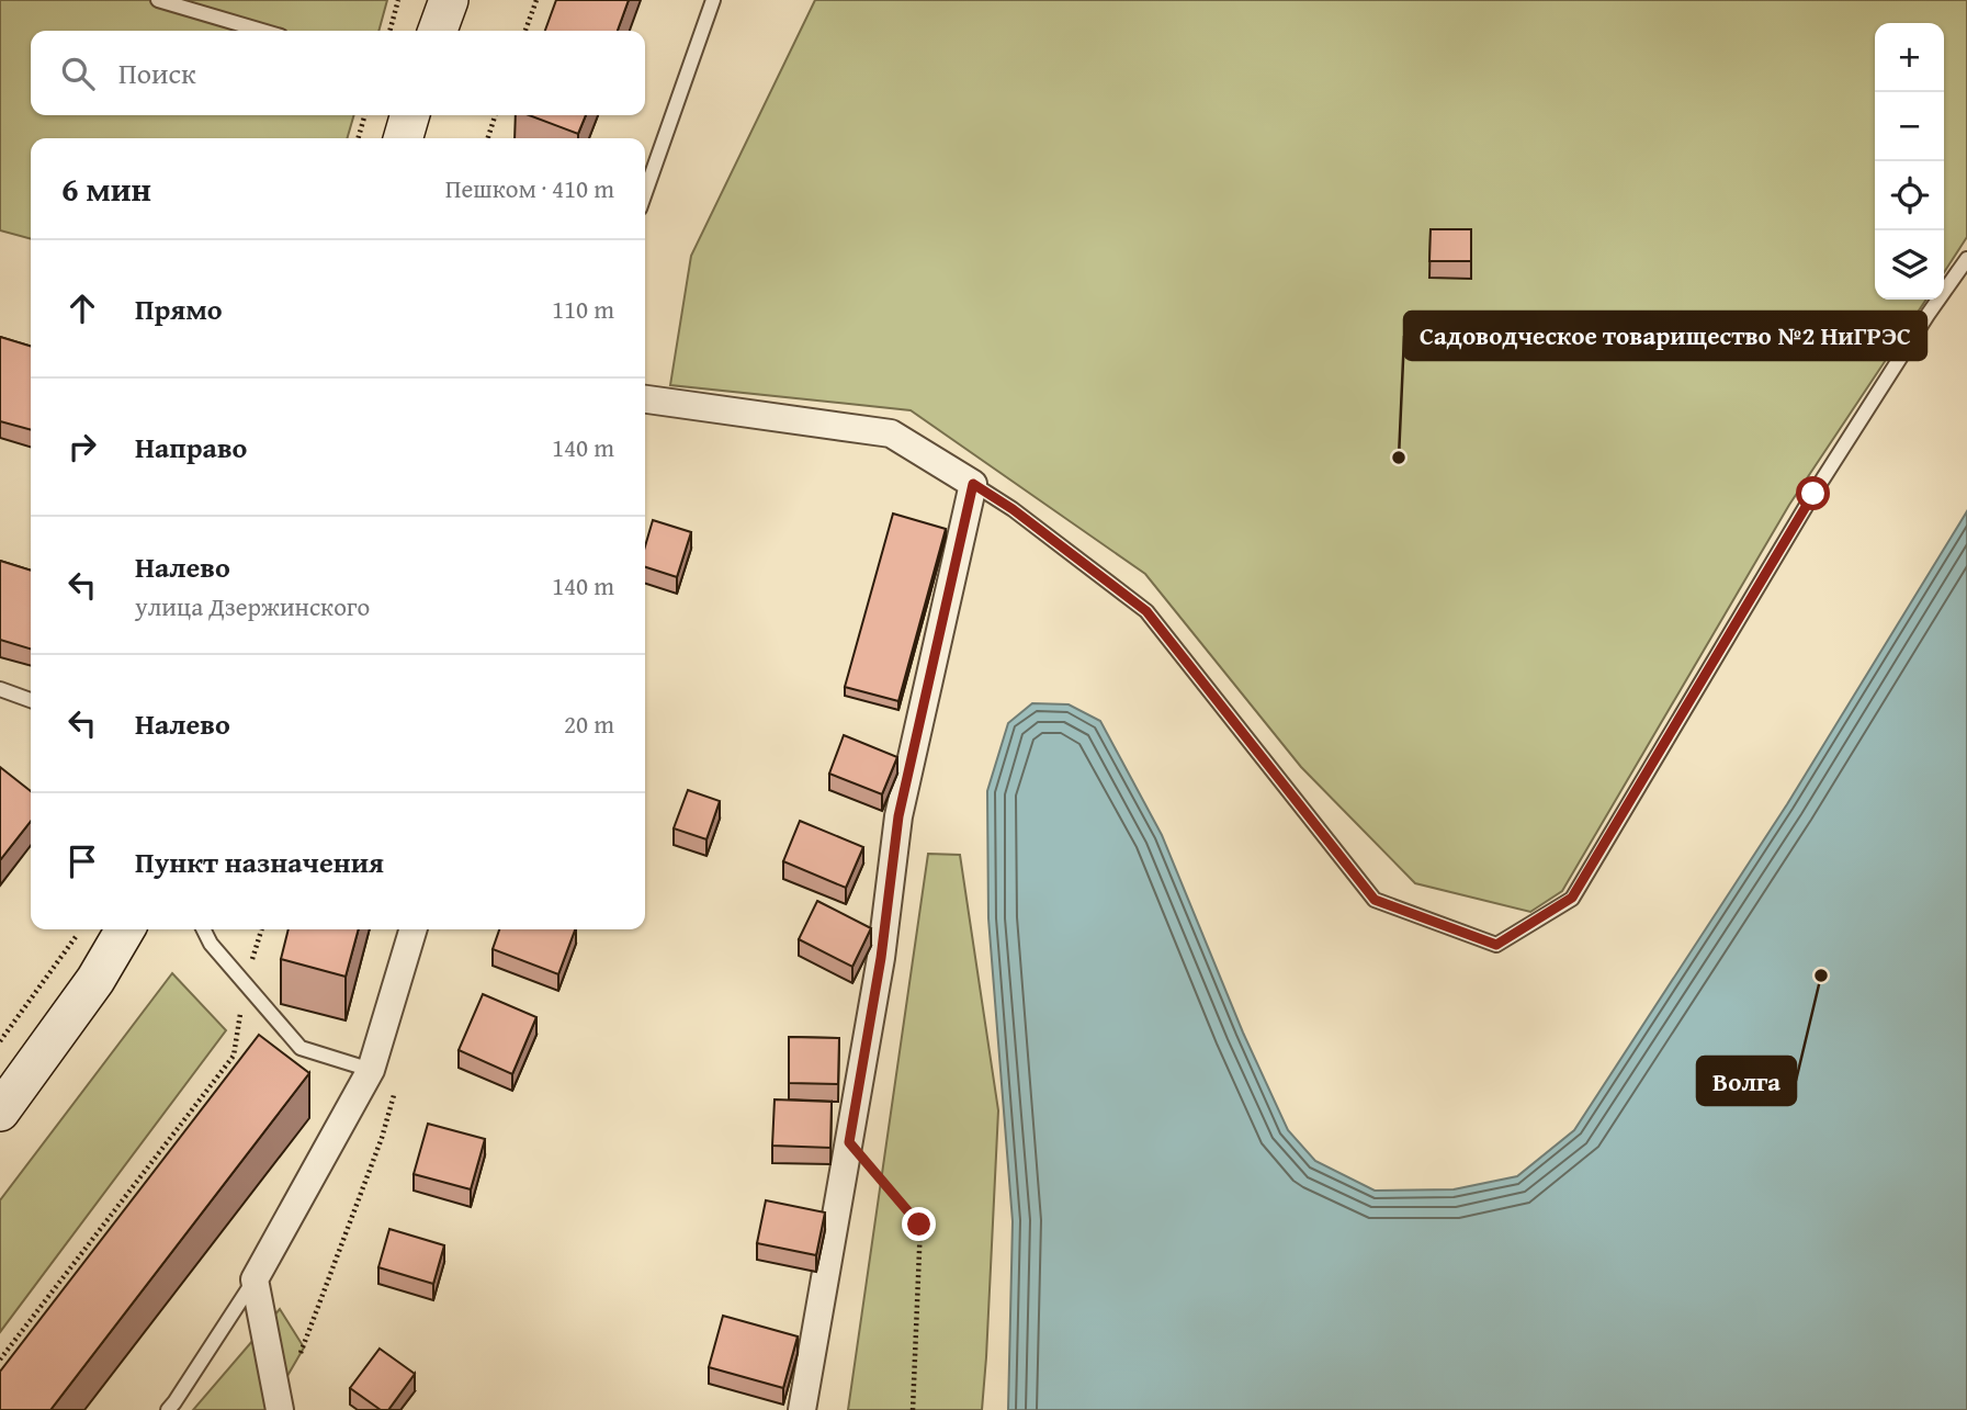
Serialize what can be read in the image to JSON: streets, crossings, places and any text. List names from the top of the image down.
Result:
{
  "places": ["Садоводческое товарищество №2 НиГРЭС", "Волга"],
  "page": {
    "map_buttons": ["+", "−"],
    "search": "Поиск",
    "heading": ["6 мин", "Пешком · 410 m"],
    "list": [
      ["Прямо", "110 m"],
      ["Направо", "140 m"],
      ["Налево", "улица Дзержинского", "140 m"],
      ["Налево", "20 m"],
      "Пункт назначения"
    ]
  }
}
